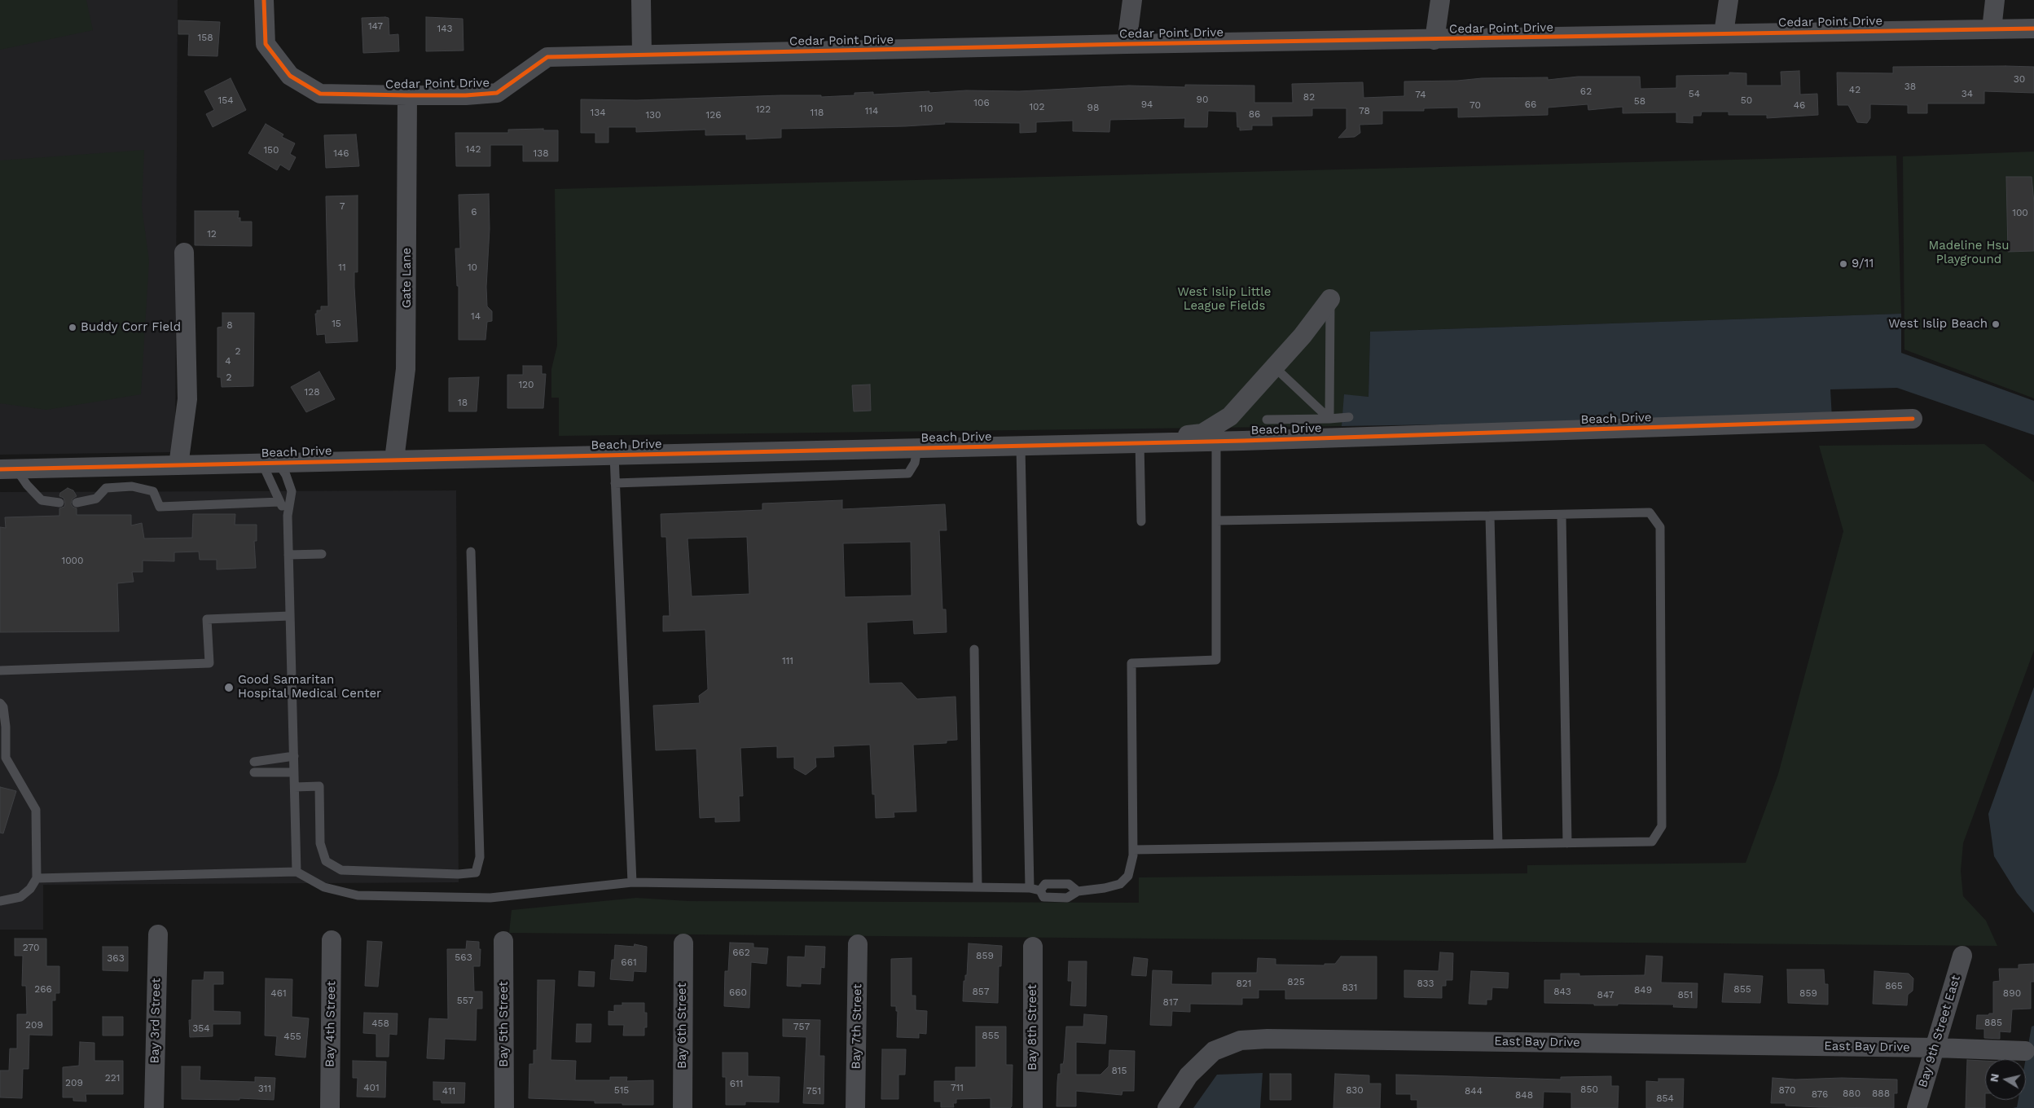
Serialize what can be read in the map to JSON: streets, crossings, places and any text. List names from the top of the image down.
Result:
{
  "streets": {
    "street": [
      "Cedar Point Drive",
      "Gate Lane",
      "Beach Drive",
      "Bay 3rd Street",
      "Bay 4th Street",
      "Bay 5th Street",
      "Bay 6th Street",
      "Bay 7th Street",
      "Bay 8th Street",
      "Bay 9th Street East",
      "East Bay Drive"
    ]
  },
  "crossings": [
    ["Cedar Point Drive", "Gate Lane"],
    ["Gate Lane", "Beach Drive"],
    ["Bay 9th Street East", "East Bay Drive"]
  ],
  "parks": ["Madeline Hsu Playground", "West Islip Little League Fields"],
  "places": [
    "9/11",
    "West Islip Beach",
    "Buddy Corr Field",
    "Good Samaritan Hospital Medical Center"
  ],
  "house_numbers": [
    "147",
    "143",
    "158",
    "30",
    "38",
    "42",
    "62",
    "54",
    "34",
    "74",
    "82",
    "90",
    "154",
    "50",
    "58",
    "106",
    "94",
    "66",
    "70",
    "46",
    "102",
    "98",
    "110",
    "122",
    "114",
    "78",
    "134",
    "118",
    "86",
    "130",
    "126",
    "142",
    "150",
    "146",
    "138",
    "7",
    "6",
    "100",
    "12",
    "11",
    "10",
    "14",
    "15",
    "8",
    "2",
    "4",
    "2",
    "120",
    "128",
    "18",
    "1000",
    "111",
    "270",
    "662",
    "859",
    "563",
    "363",
    "661",
    "825",
    "821",
    "833",
    "865",
    "831",
    "266",
    "855",
    "849",
    "857",
    "843",
    "660",
    "461",
    "859",
    "890",
    "847",
    "851",
    "557",
    "817",
    "885",
    "458",
    "209",
    "757",
    "354",
    "855",
    "455",
    "815",
    "221",
    "209",
    "611",
    "401",
    "711",
    "311",
    "850",
    "515",
    "830",
    "870",
    "411",
    "751",
    "844",
    "880",
    "888",
    "876",
    "848",
    "854"
  ],
  "north": "left"
}
